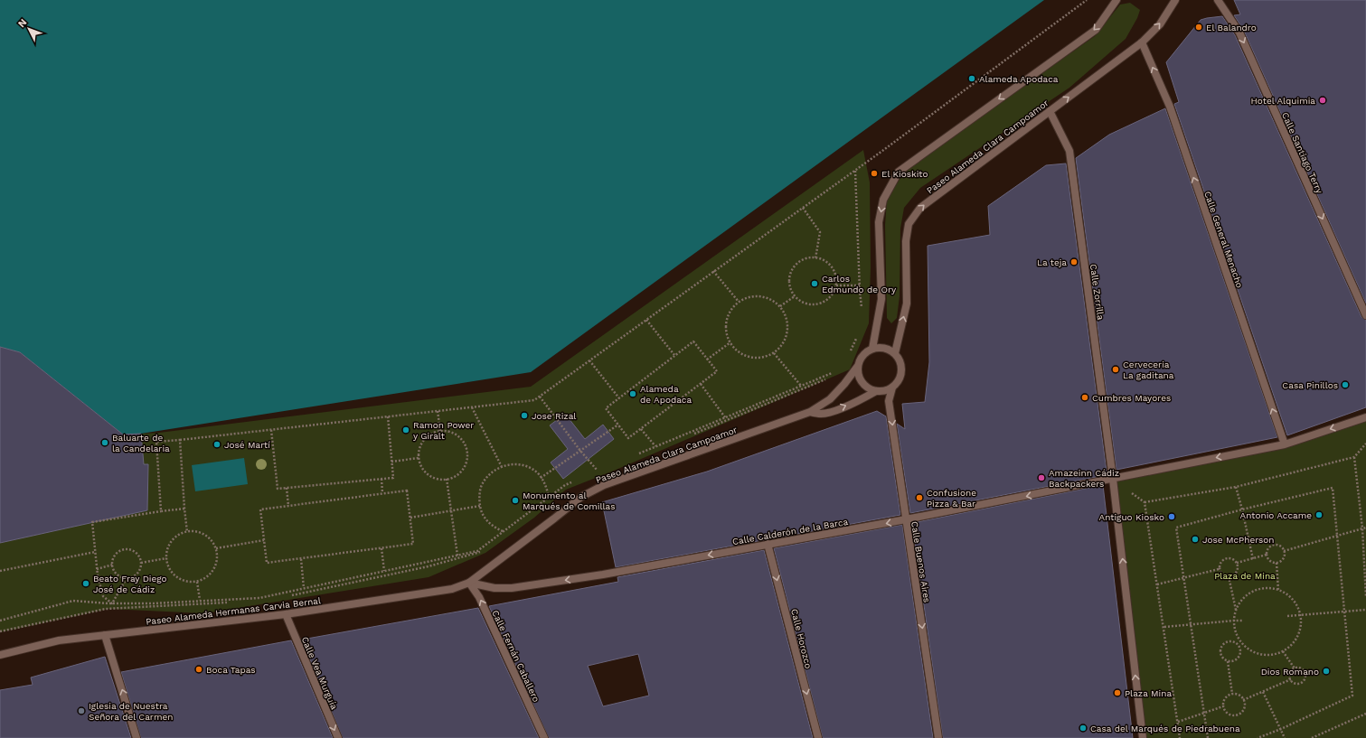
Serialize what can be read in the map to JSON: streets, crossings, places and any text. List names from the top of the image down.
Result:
{
  "streets": {
    "street": [
      "Paseo Alameda Clara Campoamor",
      "Calle Santiago Terry",
      "Calle General Menacho",
      "Calle Zorrilla",
      "Calle Calderón de la Barca",
      "Calle Buenos Aires",
      "Paseo Alameda Hermanas Carvia Bernal",
      "Calle Horozco",
      "Calle Fernán Caballero",
      "Calle Vea Murguía"
    ]
  },
  "crossings": [
    ["Paseo Alameda Clara Campoamor", "Calle General Menacho"],
    ["Paseo Alameda Clara Campoamor", "Calle Zorrilla"],
    ["Paseo Alameda Clara Campoamor", "Calle Calderón de la Barca"],
    ["Paseo Alameda Clara Campoamor", "Calle Buenos Aires"],
    ["Paseo Alameda Clara Campoamor", "Paseo Alameda Hermanas Carvia Bernal"],
    ["Paseo Alameda Clara Campoamor", "Calle Fernán Caballero"],
    ["Calle Zorrilla", "Calle Calderón de la Barca"],
    ["Calle Calderón de la Barca", "Calle Buenos Aires"],
    ["Calle Calderón de la Barca", "Paseo Alameda Hermanas Carvia Bernal"],
    ["Calle Calderón de la Barca", "Calle Horozco"],
    ["Calle Calderón de la Barca", "Calle Fernán Caballero"],
    ["Paseo Alameda Hermanas Carvia Bernal", "Calle Fernán Caballero"],
    ["Paseo Alameda Hermanas Carvia Bernal", "Calle Vea Murguía"]
  ],
  "one_way": [
    "Calle Santiago Terry",
    "Calle General Menacho",
    "Calle Calderón de la Barca",
    "Calle Buenos Aires",
    "Calle Horozco",
    "Calle Fernán Caballero",
    "Calle Vea Murguía"
  ],
  "parks": ["Plaza de Mina"],
  "places": [
    "El Balandro",
    "Alameda Apodaca",
    "Hotel Alquimia",
    "El Kioskito",
    "La teja",
    "Carlos Edmundo de Ory",
    "Cerveceria La gaditana",
    "Casa Pinillos",
    "Alameda de Apodaca",
    "Cumbres Mayores",
    "Jose Rizal",
    "Ramon Power y Giralt",
    "Baluarte de la Candelaria",
    "José Martí",
    "Amazeinn Cádiz Backpackers",
    "Confusione Pizza & Bar",
    "Monumento al Marqués de Comillas",
    "Antonio Accame",
    "Antiguo Kiosko",
    "Jose McPherson",
    "Beato Fray Diego José de Cádiz",
    "Boca Tapas",
    "Dios Romano",
    "Plaza Mina",
    "Iglesia de Nuestra Señora del Carmen",
    "Casa del Marqués de Piedrabuena"
  ],
  "north": "top left"
}
